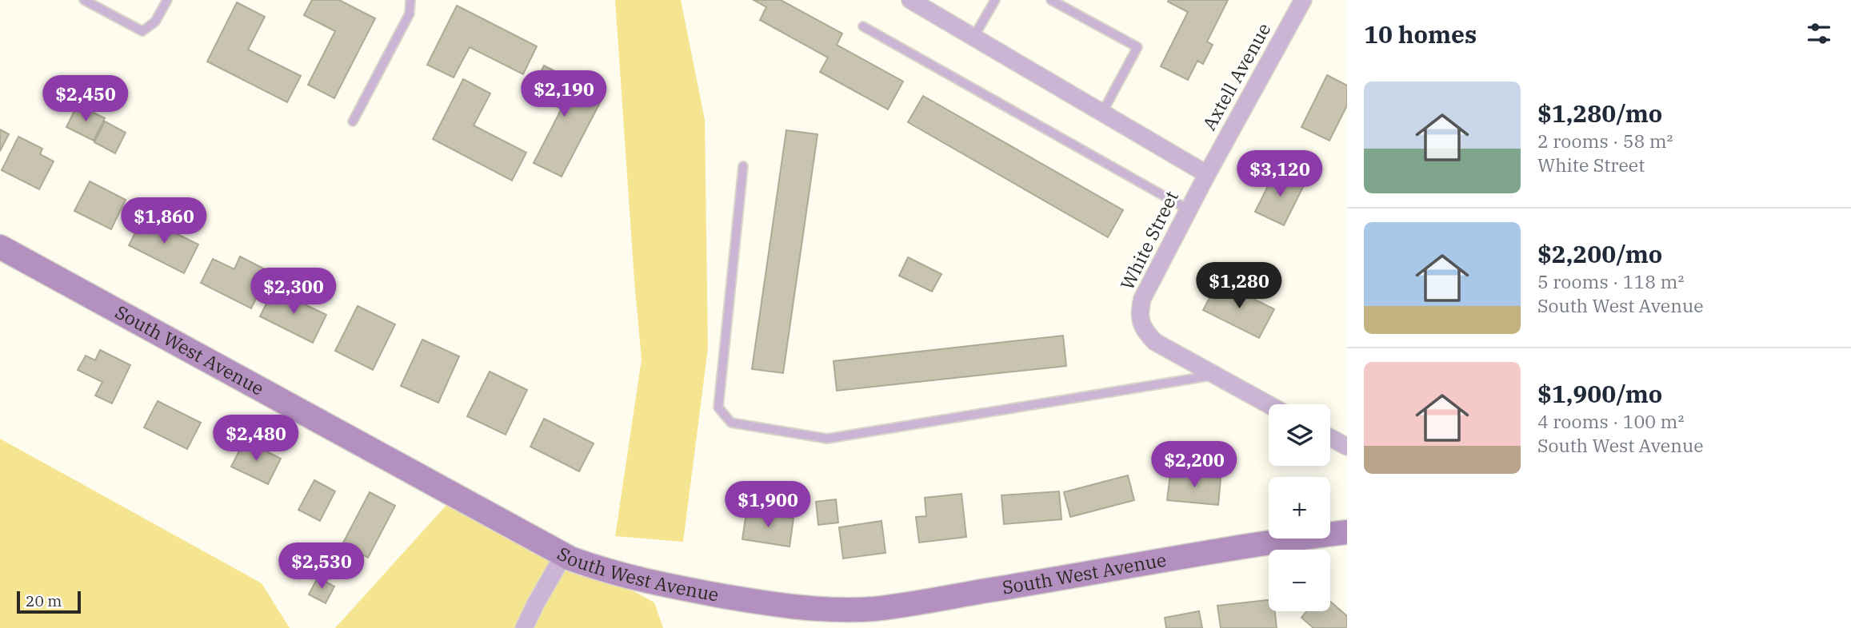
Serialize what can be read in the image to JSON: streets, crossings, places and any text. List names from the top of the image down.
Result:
{
  "streets": {
    "street": ["Axtell Avenue", "White Street", "South West Avenue"]
  },
  "crossings": [
    ["Axtell Avenue", "White Street"]
  ],
  "scale_bar": "20 m",
  "page": {
    "heading": "10 homes",
    "list": [
      {
        "name": "$1,280/mo",
        "note": "2 rooms · 58 m² · White Street"
      },
      {
        "name": "$2,200/mo",
        "note": "5 rooms · 118 m² · South West Avenue"
      },
      {
        "name": "$1,900/mo",
        "note": "4 rooms · 100 m² · South West Avenue"
      }
    ],
    "price": [
      "$2,190",
      "$2,450",
      "$3,120",
      "$1,860",
      "$1,280",
      "$2,300",
      "$2,480",
      "$2,200",
      "$1,900",
      "$2,530"
    ],
    "map_buttons": ["+", "−"],
    "scale": "20 m"
  }
}
